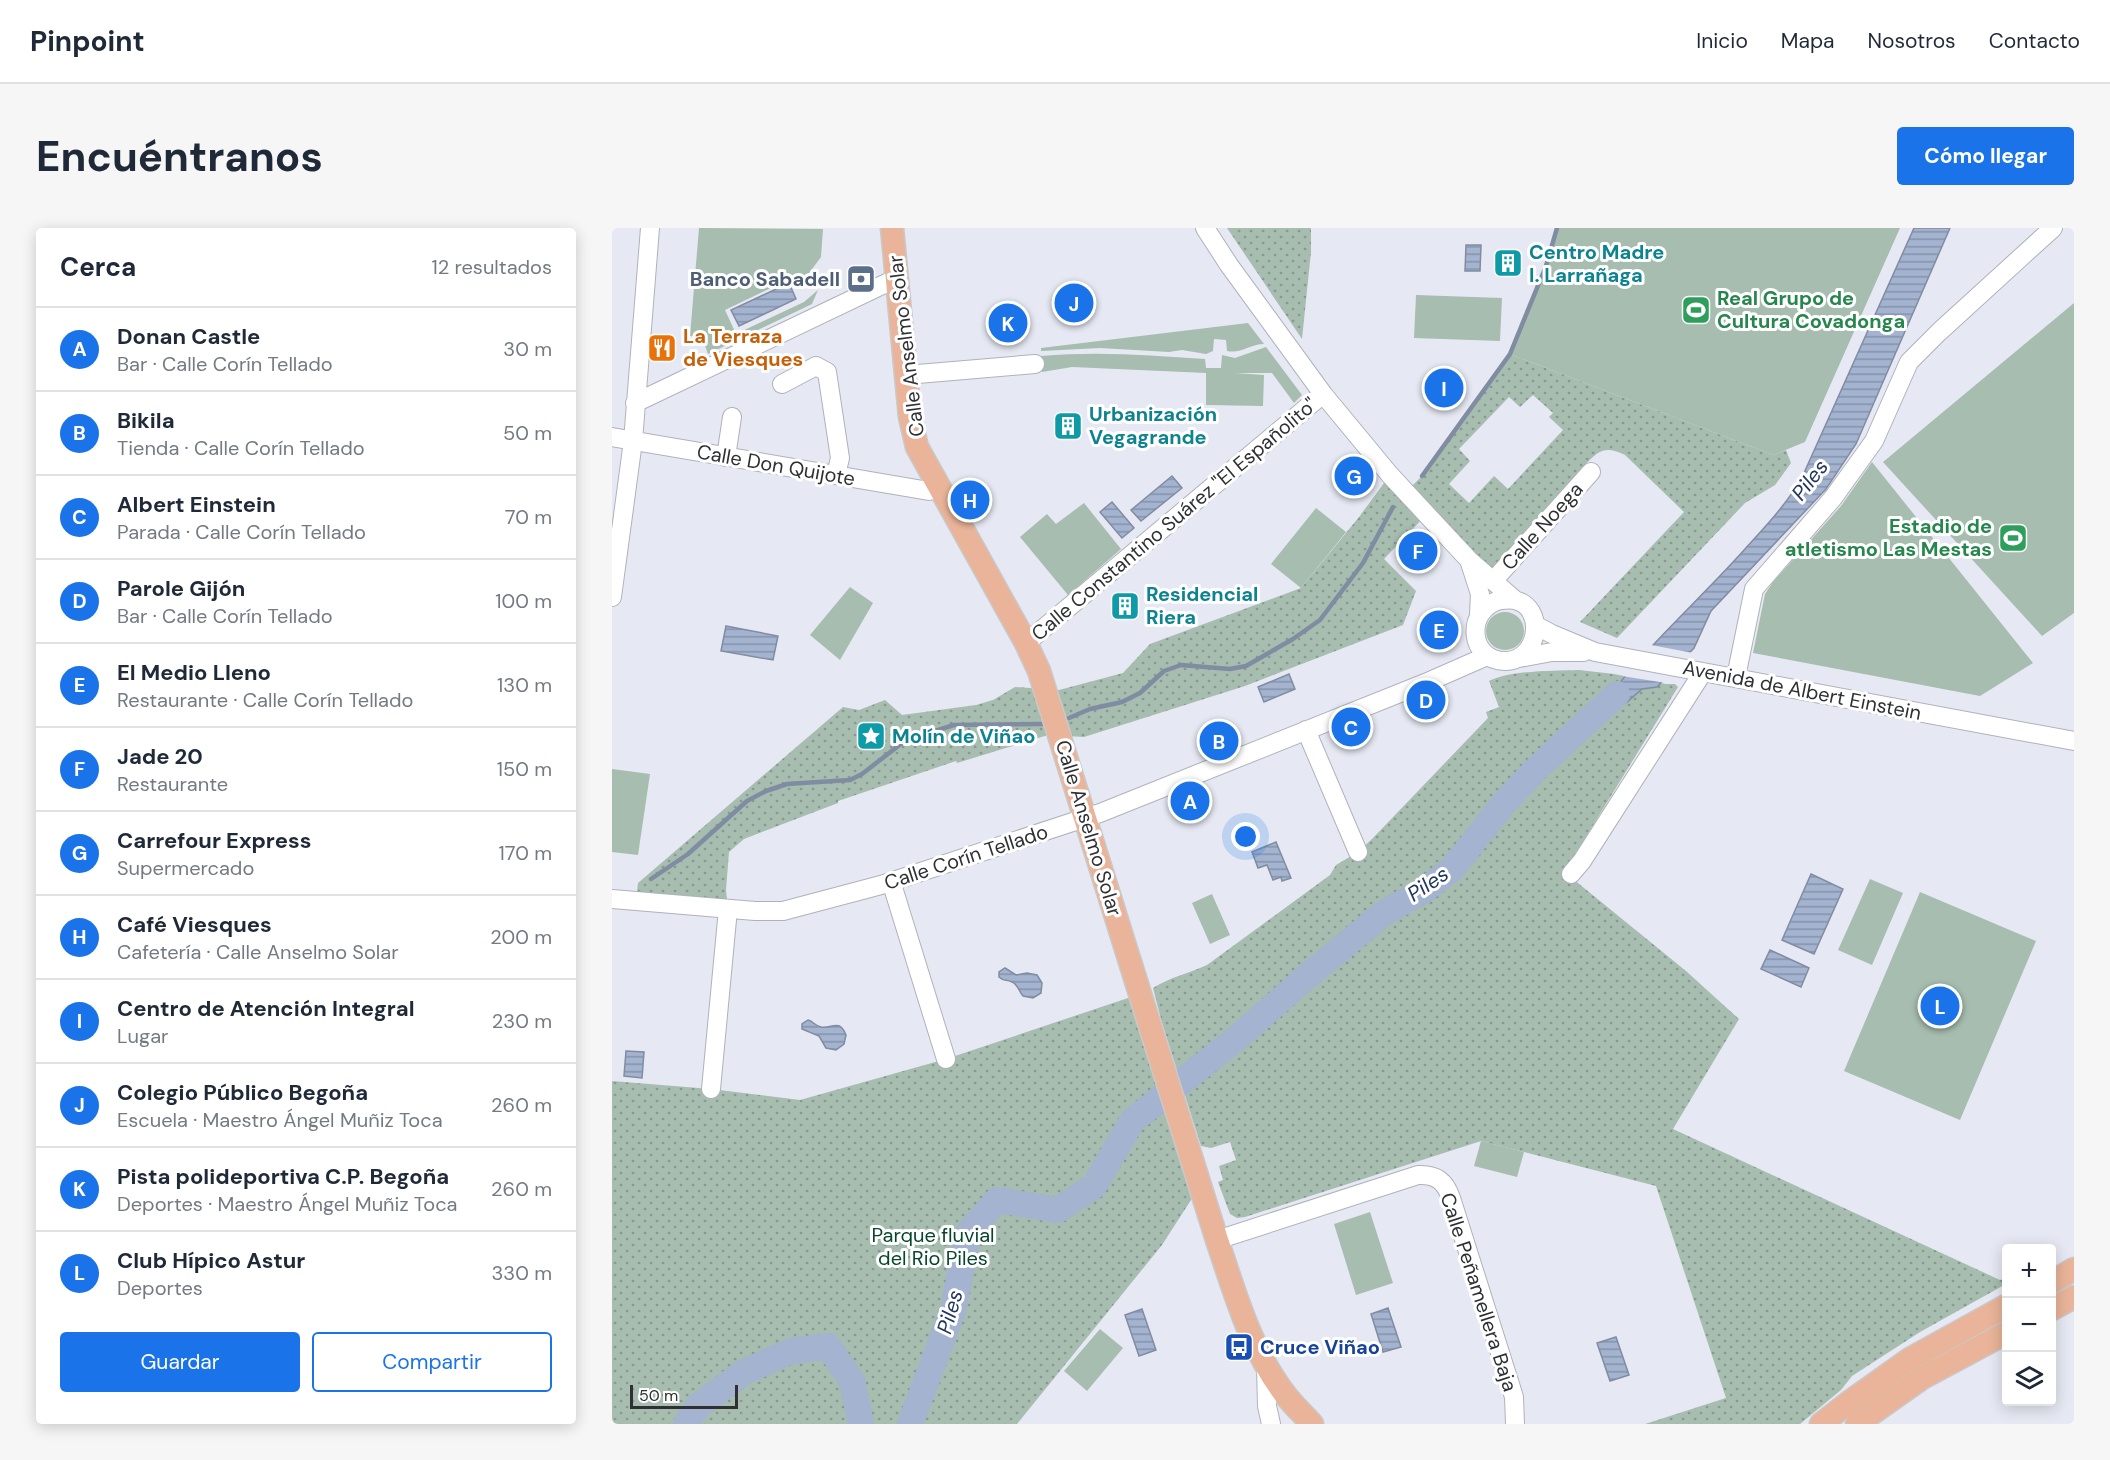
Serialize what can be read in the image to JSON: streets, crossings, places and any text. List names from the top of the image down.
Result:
{
  "streets": {
    "main road": ["Calle Anselmo Solar"],
    "street": [
      "Calle Don Quijote",
      "Calle Constantino Suárez \"El Españolito\"",
      "Calle Noega",
      "Avenida de Albert Einstein",
      "Calle Corín Tellado",
      "Calle Peñamellera Baja"
    ]
  },
  "crossings": [
    ["Calle Anselmo Solar", "Calle Don Quijote"],
    ["Calle Anselmo Solar", "Calle Constantino Suárez \"El Españolito\""],
    ["Calle Anselmo Solar", "Calle Corín Tellado"],
    ["Calle Anselmo Solar", "Calle Peñamellera Baja"],
    ["Avenida de Albert Einstein", "Calle Corín Tellado"]
  ],
  "water": ["Piles"],
  "parks": ["Parque fluvial del Rio Piles"],
  "places": {
    "building": ["Centro Madre I. Larrañaga", "Urbanización Vegagrande", "Residencial Riera"],
    "bank": ["Banco Sabadell"],
    "sports": ["Real Grupo de Cultura Covadonga", "Estadio de atletismo Las Mestas"],
    "restaurant": ["La Terraza de Viesques"],
    "place": ["Molín de Viñao"],
    "bus stop": ["Cruce Viñao"]
  },
  "scale_bar": "50 m",
  "page": {
    "header": "Pinpoint",
    "nav": [
      "Inicio",
      "Mapa",
      "Nosotros",
      "Contacto"
    ],
    "buttons": [
      "Cómo llegar",
      ["Guardar", "Compartir"]
    ],
    "title": "Encuéntranos",
    "heading": ["Cerca", "12 resultados"],
    "pins": [
      "J",
      "K",
      "I",
      "G",
      "H",
      "F",
      "E",
      "D",
      "C",
      "B",
      "A",
      "L"
    ],
    "list": [
      {
        "mark": "A",
        "name": "Donan Castle",
        "note": "Bar · Calle Corín Tellado",
        "value": "30 m"
      },
      {
        "mark": "B",
        "name": "Bikila",
        "note": "Tienda · Calle Corín Tellado",
        "value": "50 m"
      },
      {
        "mark": "C",
        "name": "Albert Einstein",
        "note": "Parada · Calle Corín Tellado",
        "value": "70 m"
      },
      {
        "mark": "D",
        "name": "Parole Gijón",
        "note": "Bar · Calle Corín Tellado",
        "value": "100 m"
      },
      {
        "mark": "E",
        "name": "El Medio Lleno",
        "note": "Restaurante · Calle Corín Tellado",
        "value": "130 m"
      },
      {
        "mark": "F",
        "name": "Jade 20",
        "note": "Restaurante",
        "value": "150 m"
      },
      {
        "mark": "G",
        "name": "Carrefour Express",
        "note": "Supermercado",
        "value": "170 m"
      },
      {
        "mark": "H",
        "name": "Café Viesques",
        "note": "Cafetería · Calle Anselmo Solar",
        "value": "200 m"
      },
      {
        "mark": "I",
        "name": "Centro de Atención Integral",
        "note": "Lugar",
        "value": "230 m"
      },
      {
        "mark": "J",
        "name": "Colegio Público Begoña",
        "note": "Escuela · Maestro Ángel Muñiz Toca",
        "value": "260 m"
      },
      {
        "mark": "K",
        "name": "Pista polideportiva C.P. Begoña",
        "note": "Deportes · Maestro Ángel Muñiz Toca",
        "value": "260 m"
      },
      {
        "mark": "L",
        "name": "Club Hípico Astur",
        "note": "Deportes",
        "value": "330 m"
      }
    ],
    "map_buttons": ["+", "−"],
    "scale": "50 m"
  }
}
